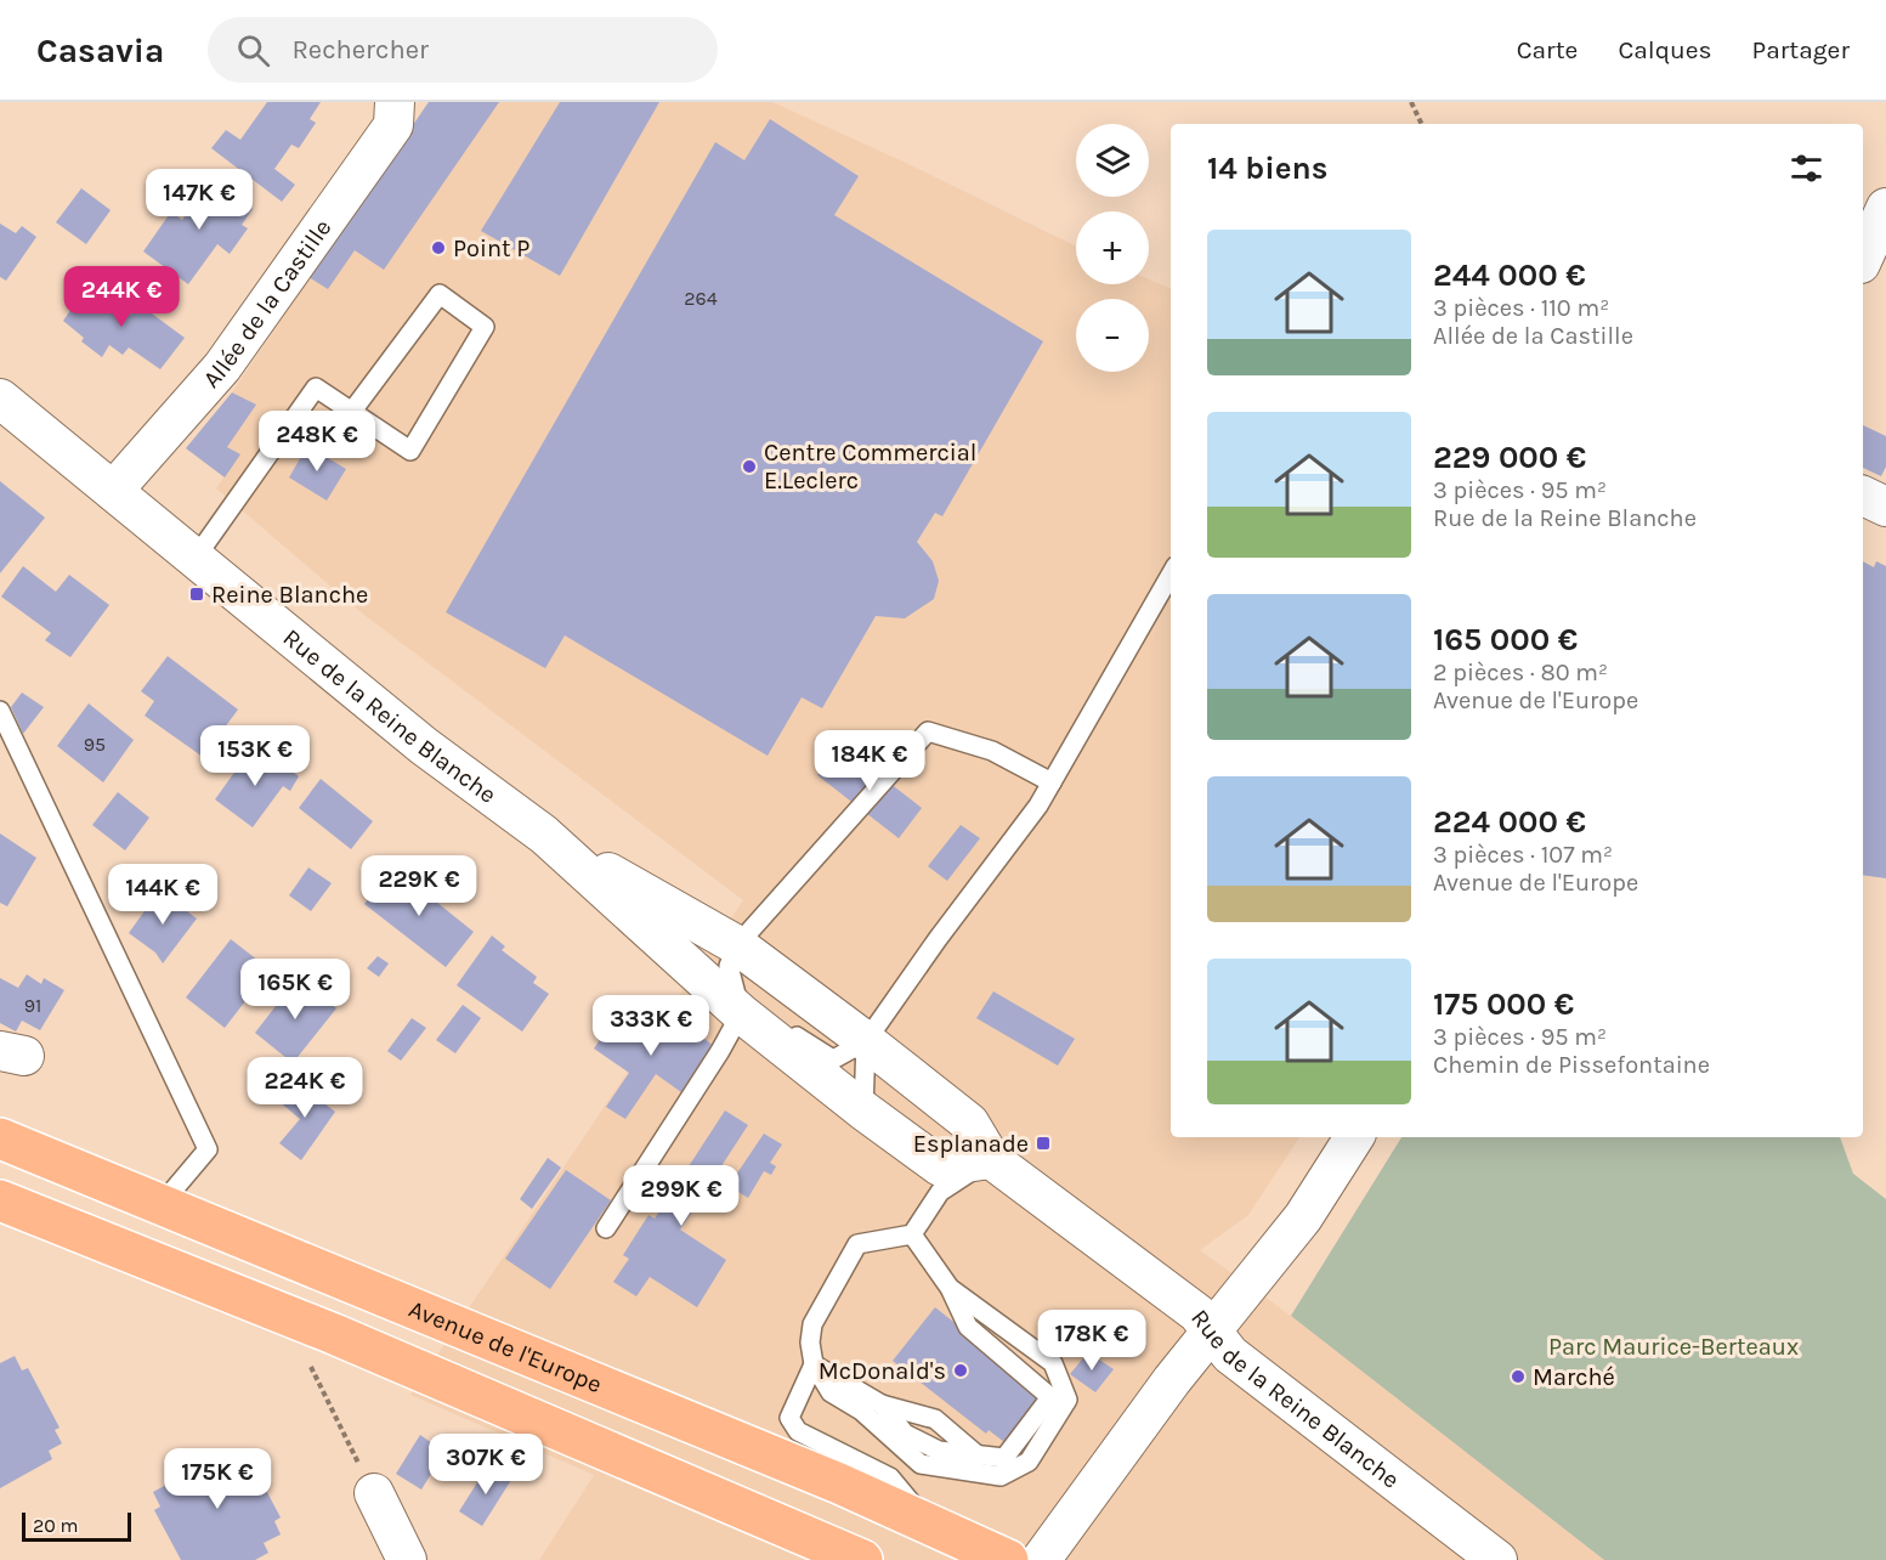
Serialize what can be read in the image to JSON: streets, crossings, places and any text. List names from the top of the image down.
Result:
{
  "streets": {
    "main road": ["Avenue de l'Europe"],
    "street": ["Allée de la Castille", "Rue de la Reine Blanche"]
  },
  "crossings": [
    ["Allée de la Castille", "Rue de la Reine Blanche"]
  ],
  "parks": ["Parc Maurice-Berteaux"],
  "places": {
    "other": [
      "Point P",
      "Centre Commercial E.Leclerc",
      "McDonald's",
      "Marché"
    ],
    "transit": ["Reine Blanche", "Esplanade"]
  },
  "house_numbers": ["264", "95", "91"],
  "scale_bar": "20 m",
  "page": {
    "header": "Casavia",
    "search": "Rechercher",
    "nav": ["Carte", "Calques", "Partager"],
    "map_buttons": ["+", "−"],
    "heading": "14 biens",
    "price": [
      "147K €",
      "244K €",
      "248K €",
      "153K €",
      "184K €",
      "229K €",
      "144K €",
      "165K €",
      "333K €",
      "224K €",
      "299K €",
      "178K €",
      "307K €",
      "175K €"
    ],
    "list": [
      {
        "name": "244 000 €",
        "note": "3 pièces · 110 m² · Allée de la Castille"
      },
      {
        "name": "229 000 €",
        "note": "3 pièces · 95 m² · Rue de la Reine Blanche"
      },
      {
        "name": "165 000 €",
        "note": "2 pièces · 80 m² · Avenue de l'Europe"
      },
      {
        "name": "224 000 €",
        "note": "3 pièces · 107 m² · Avenue de l'Europe"
      },
      {
        "name": "175 000 €",
        "note": "3 pièces · 95 m² · Chemin de Pissefontaine"
      }
    ],
    "scale": "20 m"
  }
}
